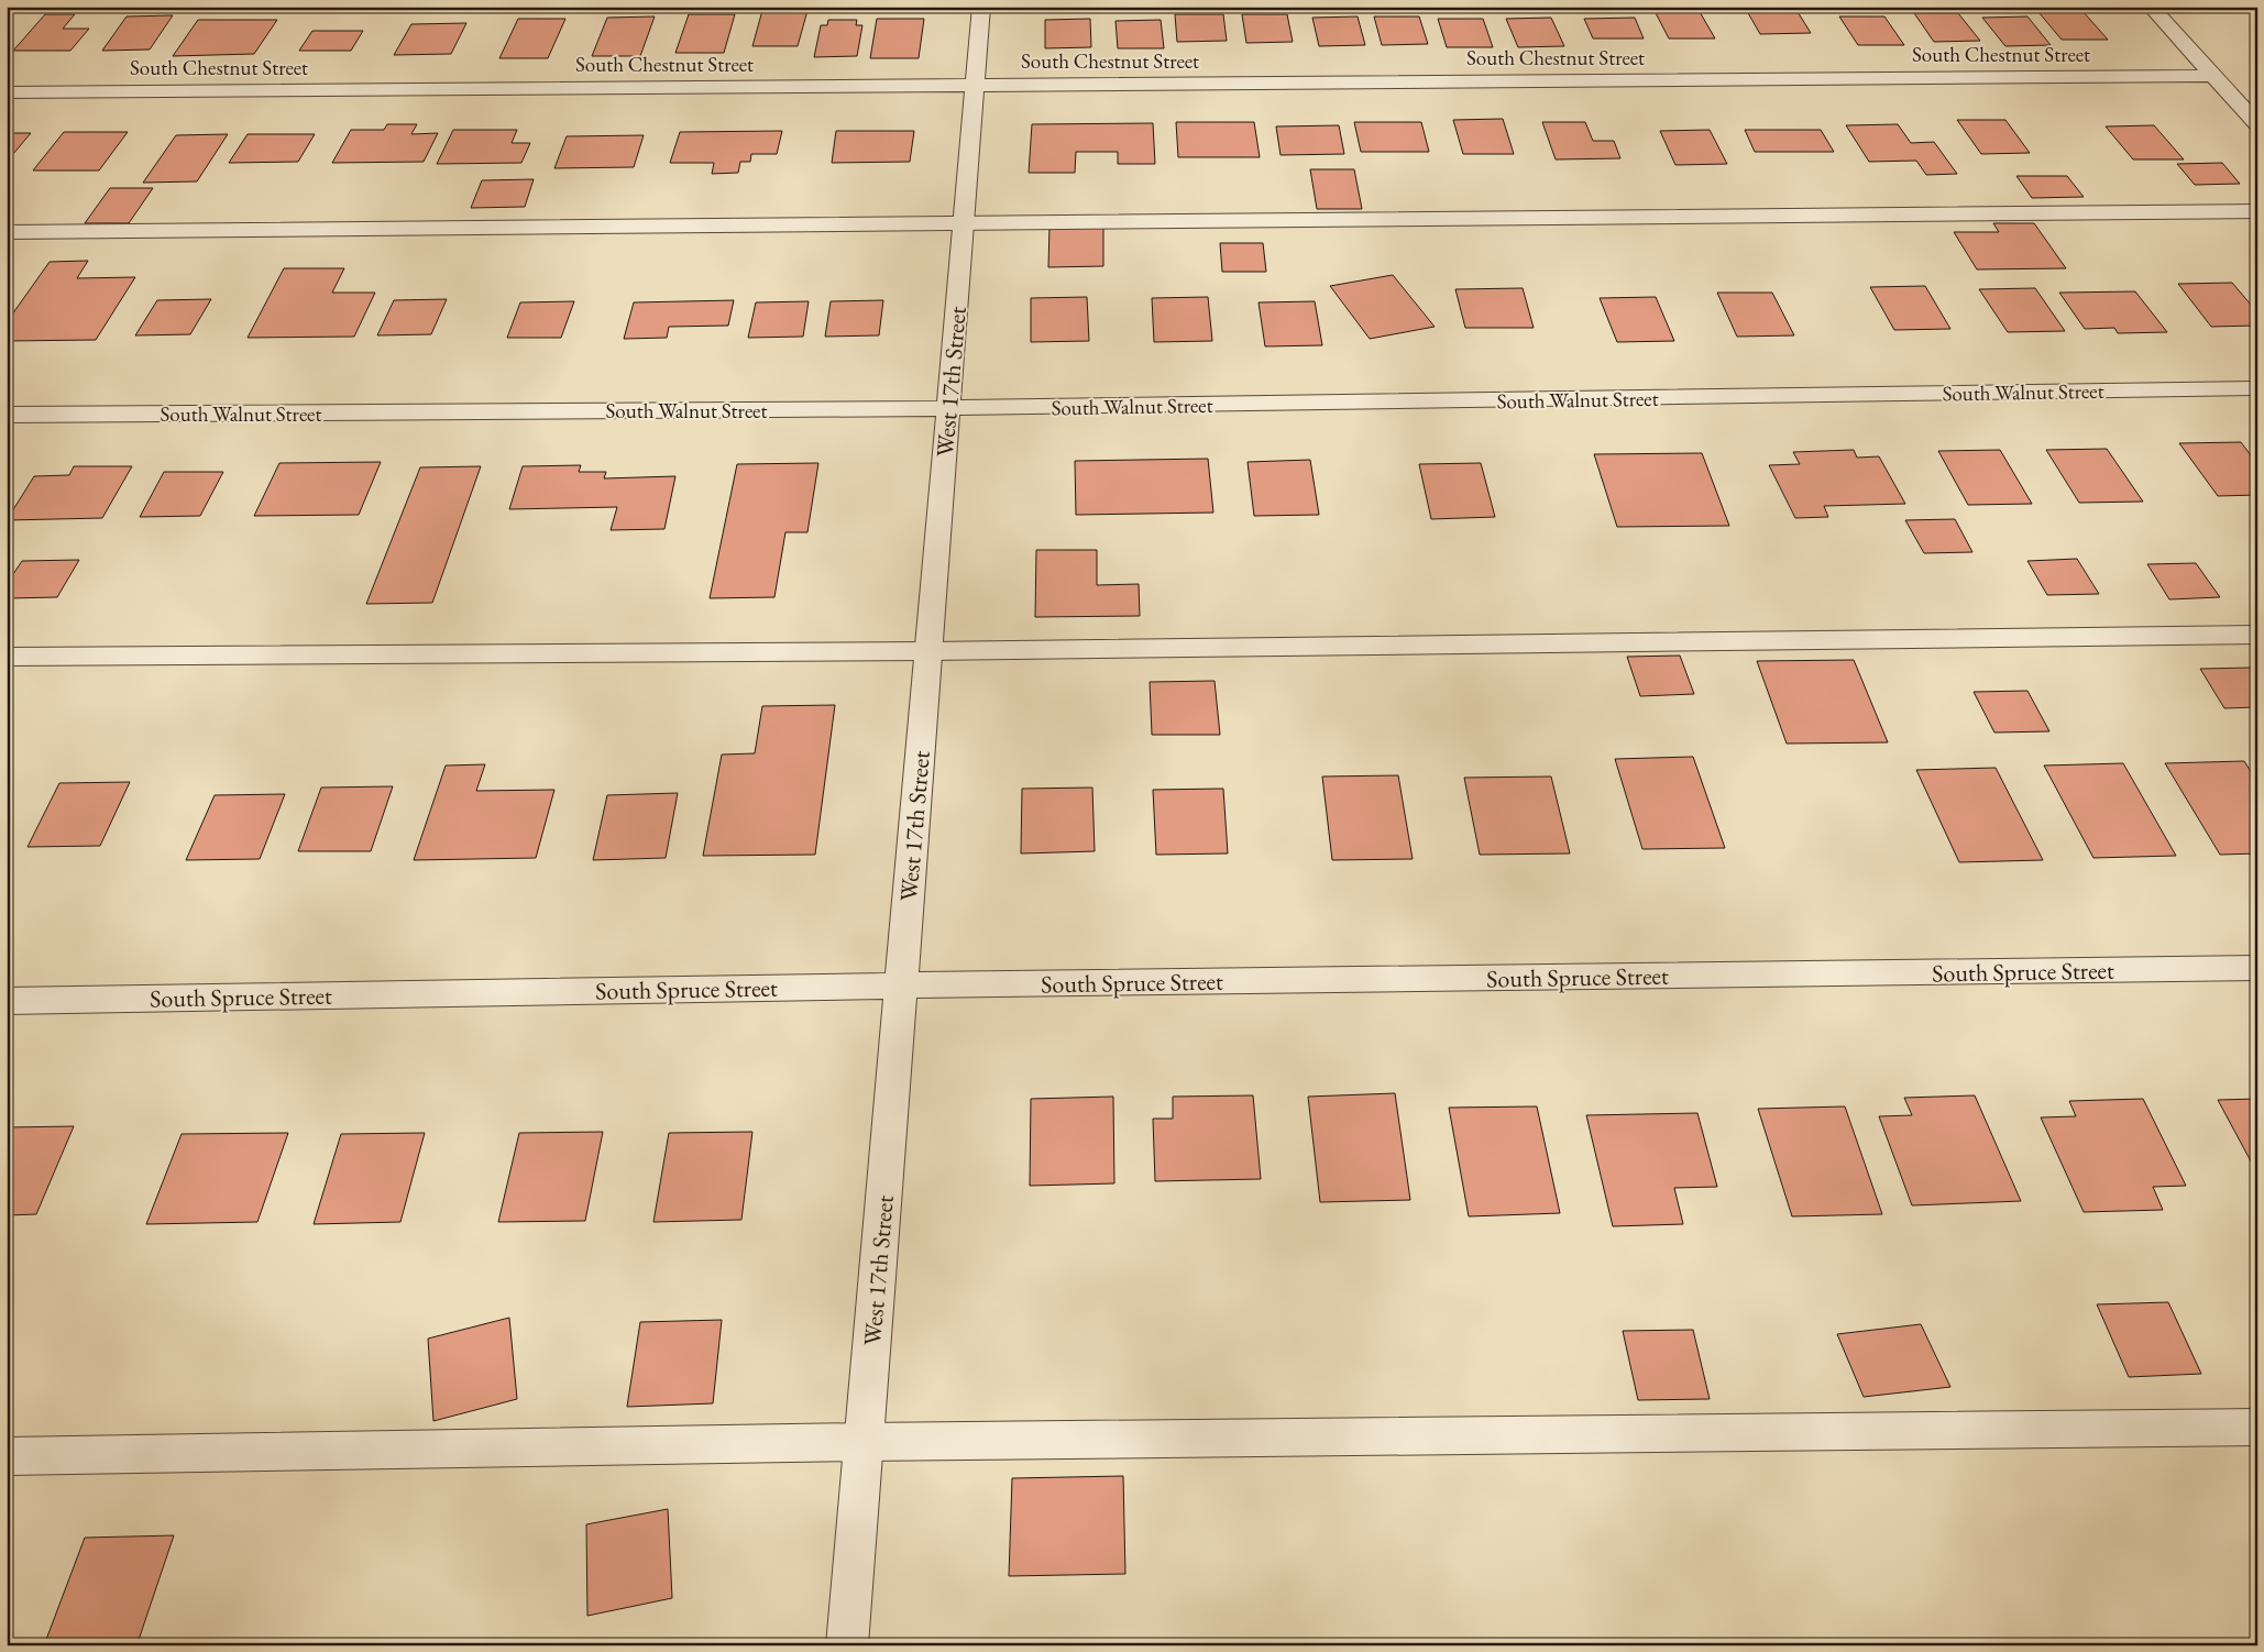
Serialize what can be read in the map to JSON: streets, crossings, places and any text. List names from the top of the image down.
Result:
{
  "streets": {
    "street": [
      "South Chestnut Street",
      "West 17th Street",
      "South Walnut Street",
      "South Spruce Street"
    ]
  },
  "crossings": [
    ["South Chestnut Street", "West 17th Street"],
    ["West 17th Street", "South Walnut Street"],
    ["West 17th Street", "South Spruce Street"]
  ]
}
